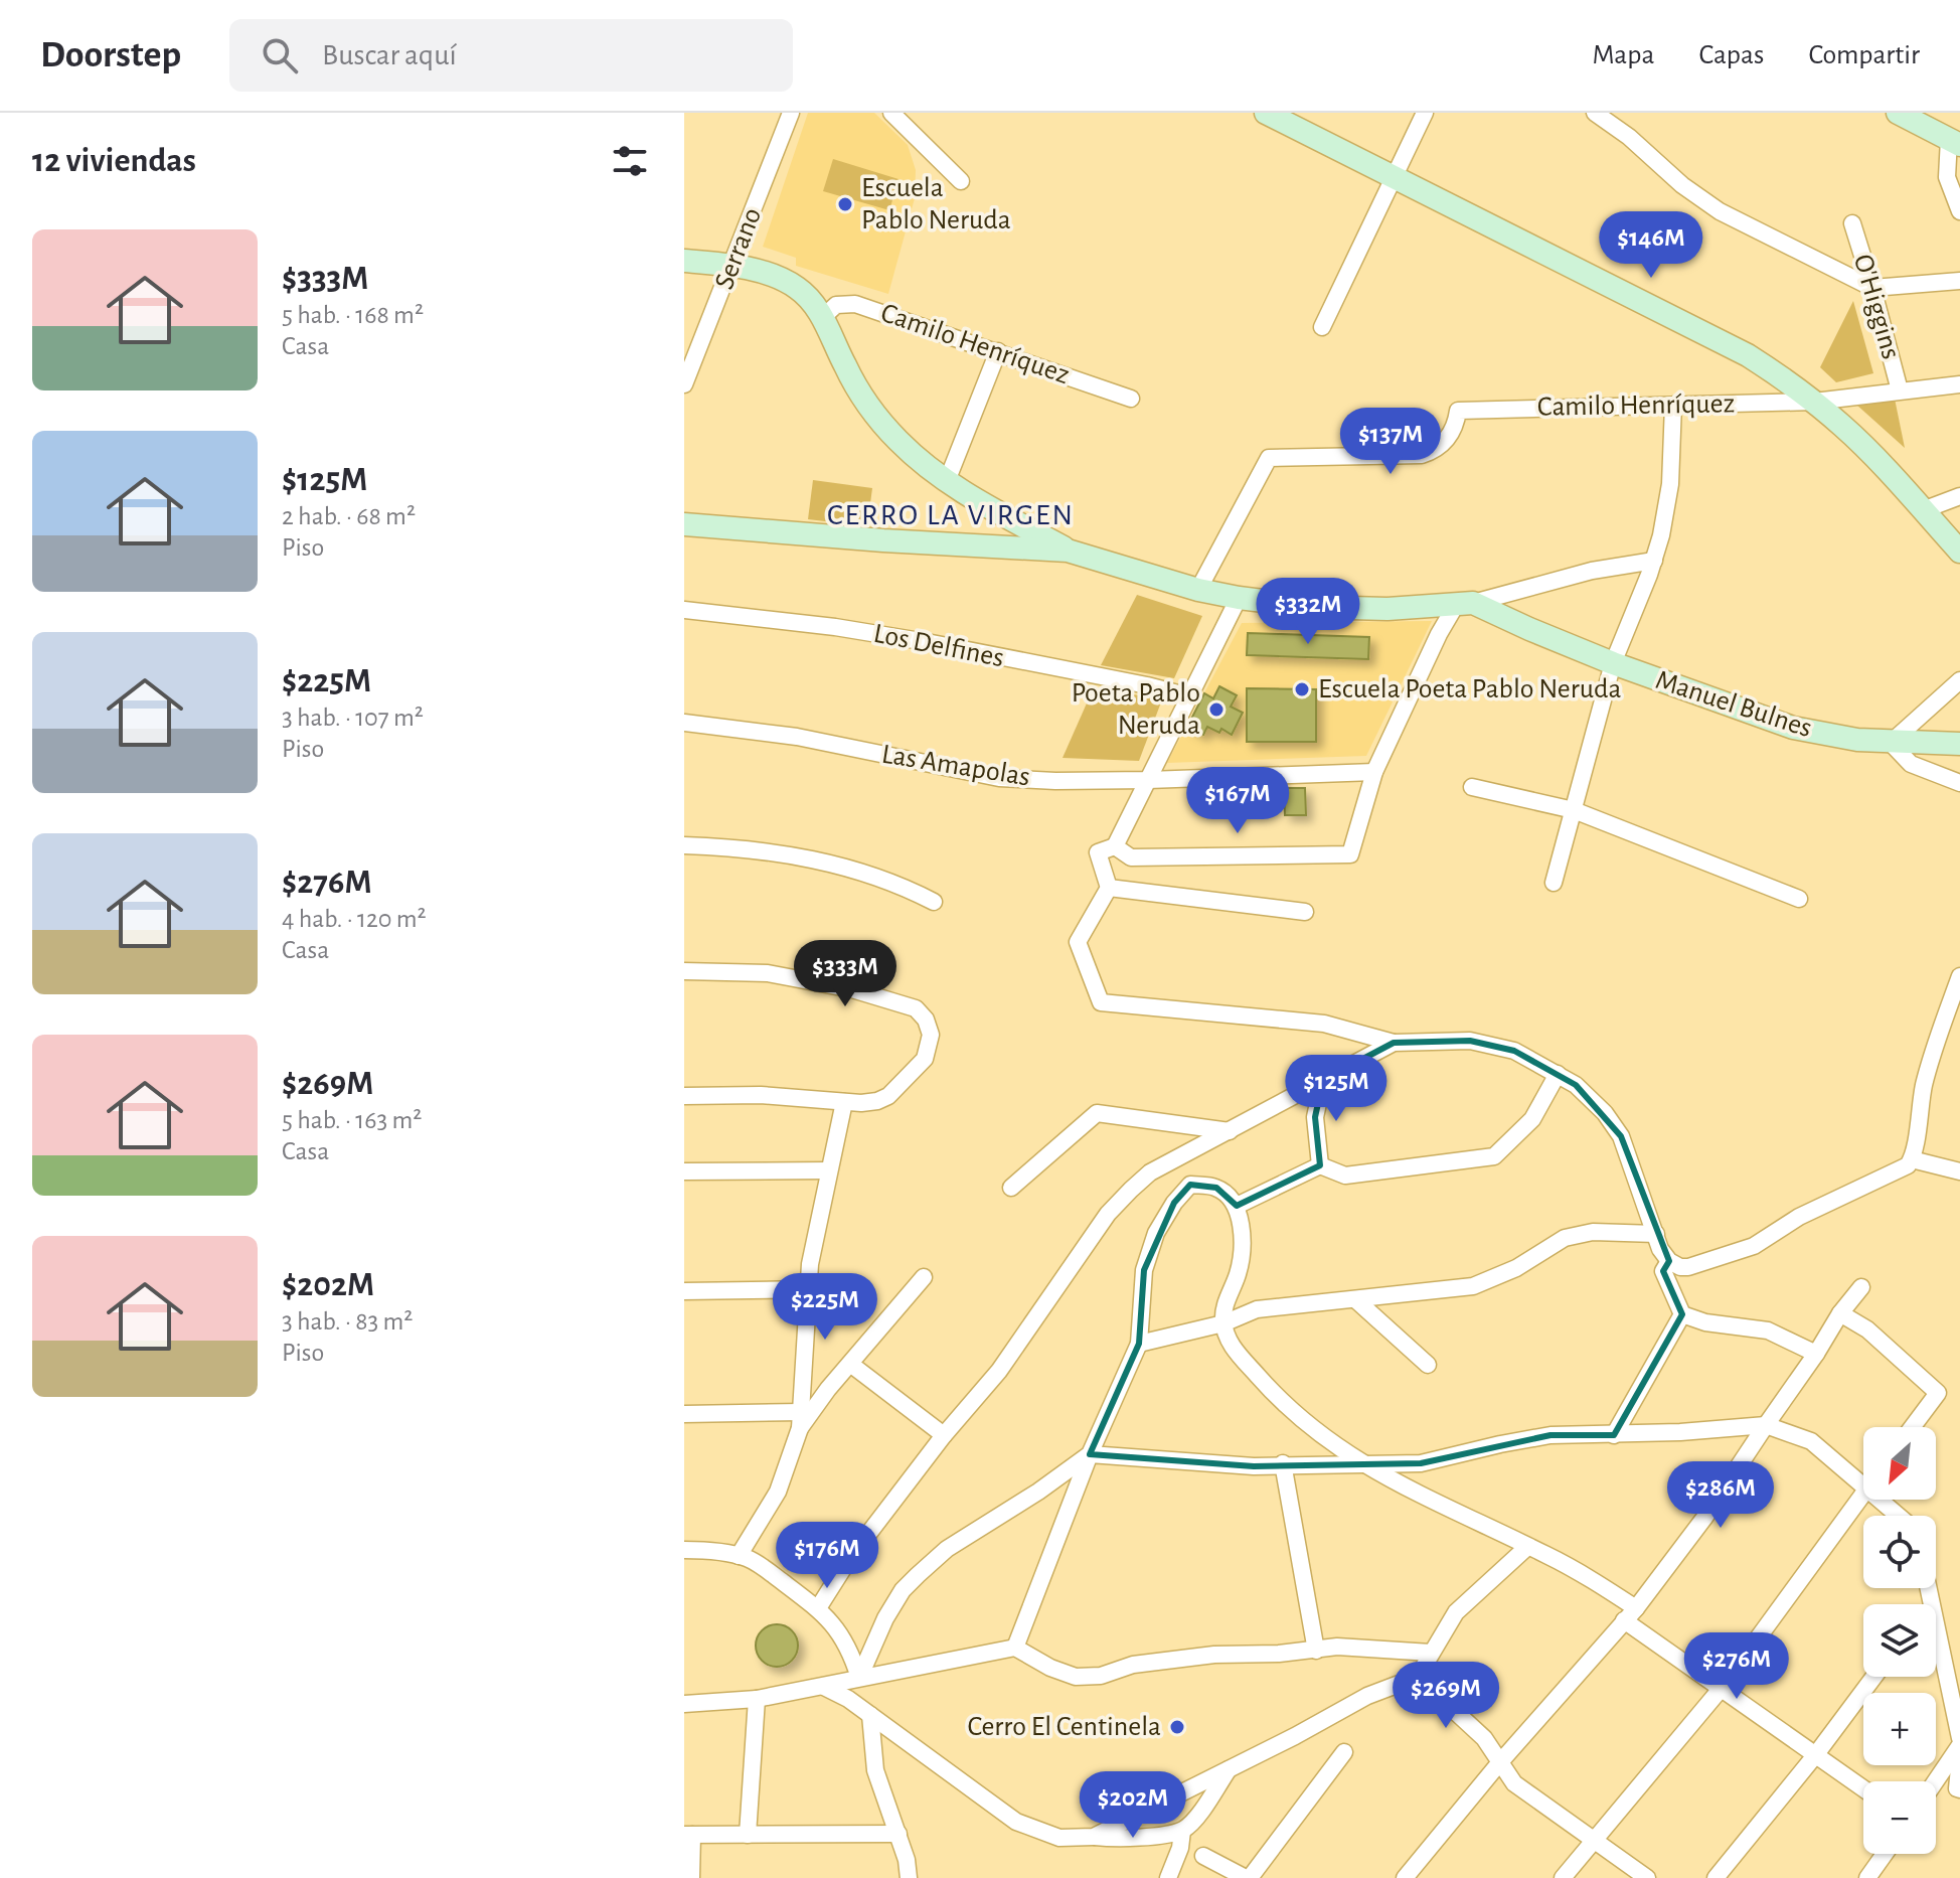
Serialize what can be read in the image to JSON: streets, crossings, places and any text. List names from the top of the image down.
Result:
{
  "streets": {
    "street": [
      "Serrano",
      "O'Higgins",
      "Camilo Henríquez",
      "Los Delfines",
      "Manuel Bulnes",
      "Las Amapolas"
    ]
  },
  "crossings": [
    ["O'Higgins", "Camilo Henríquez"],
    ["Camilo Henríquez", "Manuel Bulnes"]
  ],
  "districts": ["CERRO LA VIRGEN"],
  "places": [
    "Escuela Pablo Neruda",
    "Escuela Poeta Pablo Neruda",
    "Poeta Pablo Neruda",
    "Cerro El Centinela"
  ],
  "north": "bottom left",
  "page": {
    "header": "Doorstep",
    "search": "Buscar aquí",
    "nav": ["Mapa", "Capas", "Compartir"],
    "heading": "12 viviendas",
    "list": [
      {
        "name": "$333M",
        "note": "5 hab. · 168 m² · Casa"
      },
      {
        "name": "$125M",
        "note": "2 hab. · 68 m² · Piso"
      },
      {
        "name": "$225M",
        "note": "3 hab. · 107 m² · Piso"
      },
      {
        "name": "$276M",
        "note": "4 hab. · 120 m² · Casa"
      },
      {
        "name": "$269M",
        "note": "5 hab. · 163 m² · Casa"
      },
      {
        "name": "$202M",
        "note": "3 hab. · 83 m² · Piso"
      }
    ],
    "price": [
      "$146M",
      "$137M",
      "$332M",
      "$167M",
      "$333M",
      "$125M",
      "$225M",
      "$286M",
      "$176M",
      "$276M",
      "$269M",
      "$202M"
    ],
    "map_buttons": ["+", "−"]
  }
}
